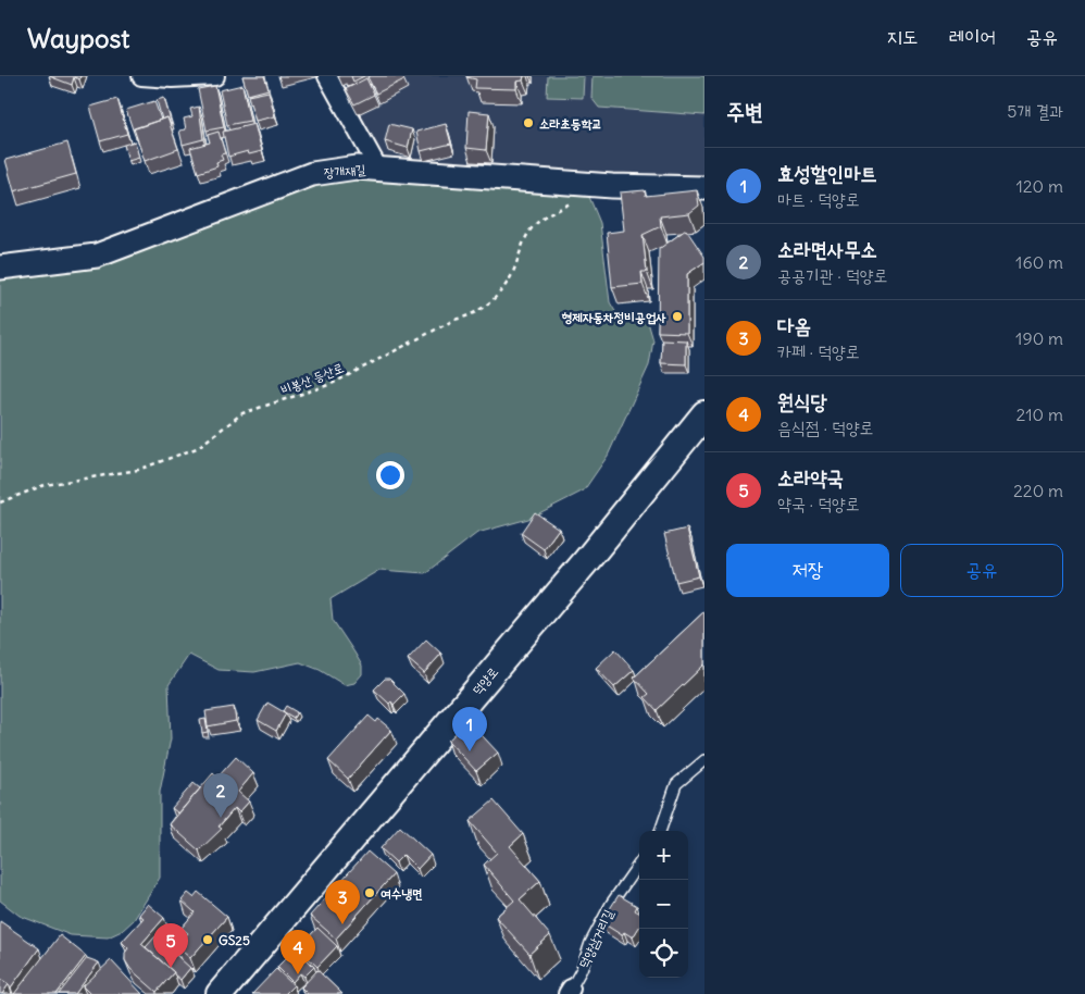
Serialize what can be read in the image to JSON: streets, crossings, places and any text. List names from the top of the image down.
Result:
{
  "streets": {
    "main road": ["덕양로"],
    "street": ["장개재길"],
    "lane": ["덕양삼거리길"],
    "path": ["비봉산 등산로"]
  },
  "places": [
    "소라초등학교",
    "형제자동차정비공업사",
    "여수냉면",
    "GS25"
  ],
  "page": {
    "header": "Waypost",
    "nav": ["지도", "레이어", "공유"],
    "heading": ["주변", "5개 결과"],
    "list": [
      {
        "mark": "1",
        "name": "효성할인마트",
        "note": "마트 · 덕양로",
        "value": "120 m"
      },
      {
        "mark": "2",
        "name": "소라면사무소",
        "note": "공공기관 · 덕양로",
        "value": "160 m"
      },
      {
        "mark": "3",
        "name": "다옴",
        "note": "카페 · 덕양로",
        "value": "190 m"
      },
      {
        "mark": "4",
        "name": "원식당",
        "note": "음식점 · 덕양로",
        "value": "210 m"
      },
      {
        "mark": "5",
        "name": "소라약국",
        "note": "약국 · 덕양로",
        "value": "220 m"
      }
    ],
    "buttons": ["저장", "공유"],
    "pins": [
      "1",
      "2",
      "3",
      "5",
      "4"
    ],
    "map_buttons": ["+", "−"]
  }
}
